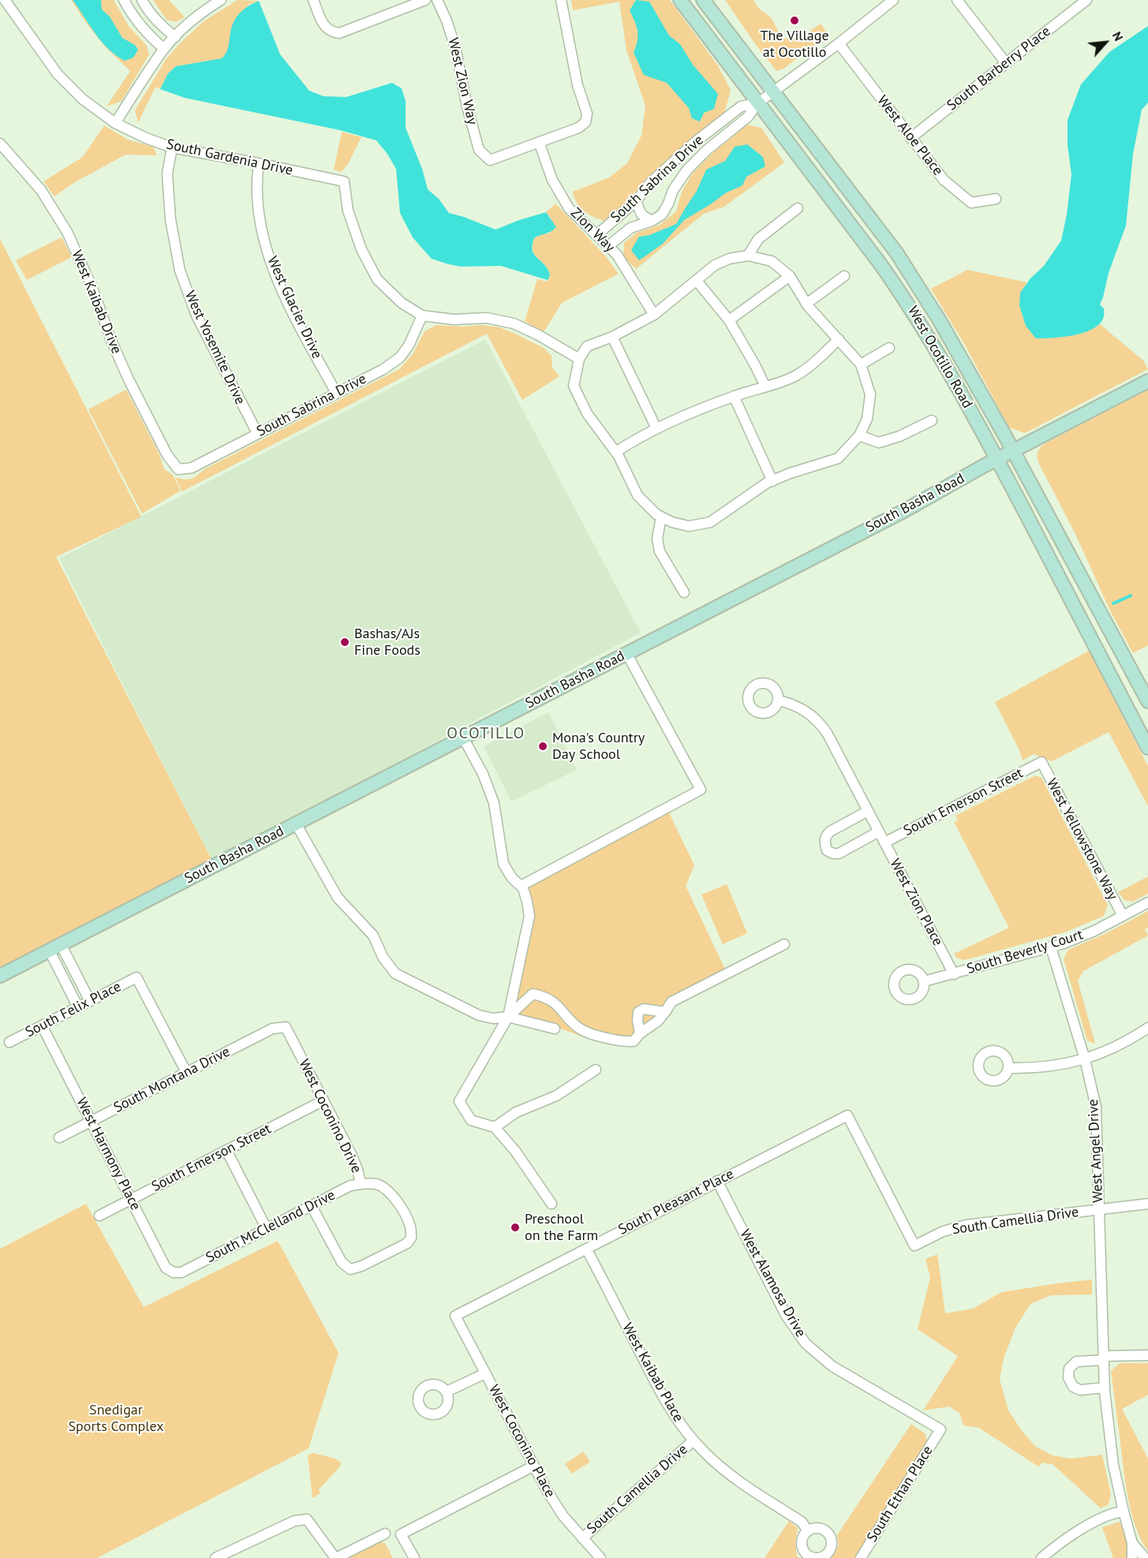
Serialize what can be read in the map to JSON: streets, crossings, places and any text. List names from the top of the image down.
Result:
{
  "streets": {
    "main road": ["West Ocotillo Road", "South Basha Road"],
    "street": [
      "South Barberry Place",
      "West Zion Way",
      "West Aloe Place",
      "South Gardenia Drive",
      "South Sabrina Drive",
      "Zion Way",
      "West Kaibab Drive",
      "West Glacier Drive",
      "West Yosemite Drive",
      "South Emerson Street",
      "West Yellowstone Way",
      "West Zion Place",
      "South Beverly Court",
      "South Felix Place",
      "South Montana Drive",
      "West Coconino Drive",
      "West Angel Drive",
      "West Harmony Place",
      "South Pleasant Place",
      "South Camellia Drive",
      "South McClelland Drive",
      "West Alamosa Drive",
      "West Kaibab Place",
      "West Coconino Place",
      "South Ethan Place"
    ]
  },
  "crossings": [
    ["South Barberry Place", "West Aloe Place"],
    ["West Zion Way", "Zion Way"],
    ["South Gardenia Drive", "South Sabrina Drive"],
    ["South Gardenia Drive", "West Glacier Drive"],
    ["South Gardenia Drive", "West Yosemite Drive"],
    ["South Sabrina Drive", "Zion Way"],
    ["South Sabrina Drive", "West Kaibab Drive"],
    ["South Sabrina Drive", "West Glacier Drive"],
    ["South Sabrina Drive", "West Yosemite Drive"],
    ["South Sabrina Drive", "West Ocotillo Road"],
    ["West Ocotillo Road", "South Basha Road"],
    ["South Emerson Street", "West Yellowstone Way"],
    ["South Emerson Street", "West Zion Place"],
    ["South Emerson Street", "West Coconino Drive"],
    ["South Emerson Street", "West Harmony Place"],
    ["West Yellowstone Way", "South Beverly Court"],
    ["West Zion Place", "South Beverly Court"],
    ["South Beverly Court", "West Angel Drive"],
    ["South Felix Place", "South Montana Drive"],
    ["South Felix Place", "West Harmony Place"],
    ["South Montana Drive", "West Coconino Drive"],
    ["South Montana Drive", "West Harmony Place"],
    ["West Coconino Drive", "South McClelland Drive"],
    ["West Angel Drive", "South Camellia Drive"],
    ["West Harmony Place", "South McClelland Drive"],
    ["South Pleasant Place", "South Camellia Drive"],
    ["South Pleasant Place", "West Alamosa Drive"],
    ["South Pleasant Place", "West Kaibab Place"],
    ["South Pleasant Place", "West Coconino Place"],
    ["South Camellia Drive", "West Kaibab Place"],
    ["South Camellia Drive", "West Coconino Place"],
    ["West Alamosa Drive", "South Ethan Place"]
  ],
  "districts": ["OCOTILLO"],
  "parks": ["Snedigar Sports Complex"],
  "places": [
    "The Village at Ocotillo",
    "Bashas/AJs Fine Foods",
    "Mona's Country Day School",
    "Preschool on the Farm"
  ],
  "north": "top right"
}
